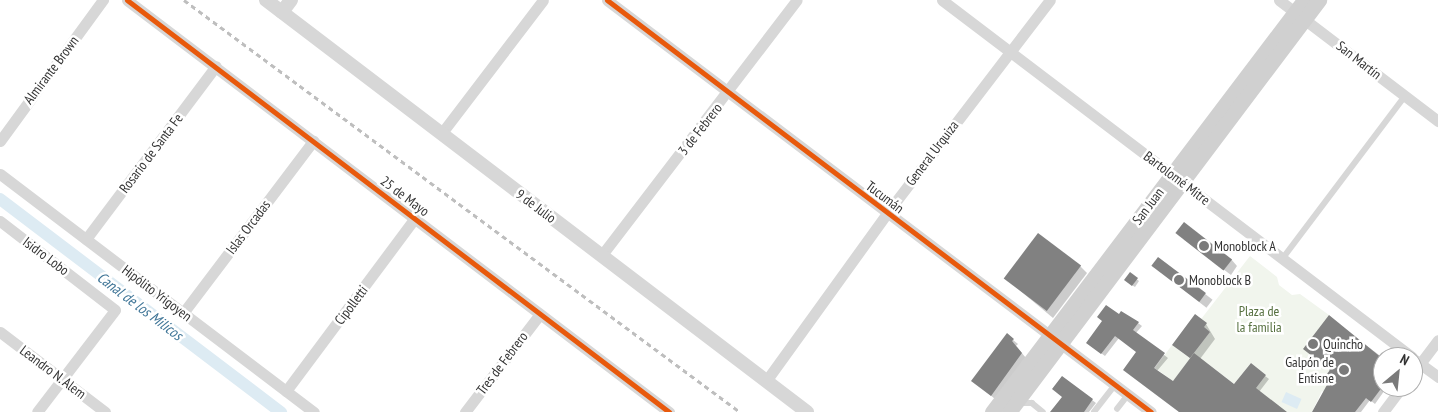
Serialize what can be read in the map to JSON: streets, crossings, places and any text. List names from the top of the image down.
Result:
{
  "streets": {
    "main road": ["San Juan"],
    "street": [
      "San Martín",
      "Almirante Brown",
      "3 de Febrero",
      "Rosario de Santa Fe",
      "General Urquiza",
      "Bartolomé Mitre",
      "25 de Mayo",
      "Tucumán",
      "9 de Julio",
      "Islas Orcadas",
      "Isidro Lobo",
      "Hipólito Yrigoyen",
      "Cipolletti",
      "Tres de Febrero",
      "Leandro N. Alem"
    ]
  },
  "crossings": [
    ["San Martín", "San Juan"],
    ["3 de Febrero", "Tucumán"],
    ["3 de Febrero", "9 de Julio"],
    ["Rosario de Santa Fe", "25 de Mayo"],
    ["Rosario de Santa Fe", "Hipólito Yrigoyen"],
    ["General Urquiza", "Bartolomé Mitre"],
    ["General Urquiza", "Tucumán"],
    ["General Urquiza", "9 de Julio"],
    ["Bartolomé Mitre", "San Juan"],
    ["25 de Mayo", "Islas Orcadas"],
    ["25 de Mayo", "Cipolletti"],
    ["25 de Mayo", "Tres de Febrero"],
    ["Tucumán", "San Juan"],
    ["Islas Orcadas", "Hipólito Yrigoyen"],
    ["Isidro Lobo", "Leandro N. Alem"],
    ["Hipólito Yrigoyen", "Cipolletti"]
  ],
  "water": ["Canal de los Milicos"],
  "parks": ["Plaza de la familia"],
  "places": [
    "Monoblock A",
    "Monoblock B",
    "Quincho",
    "Galpón de Entisne"
  ],
  "north": "top right"
}
